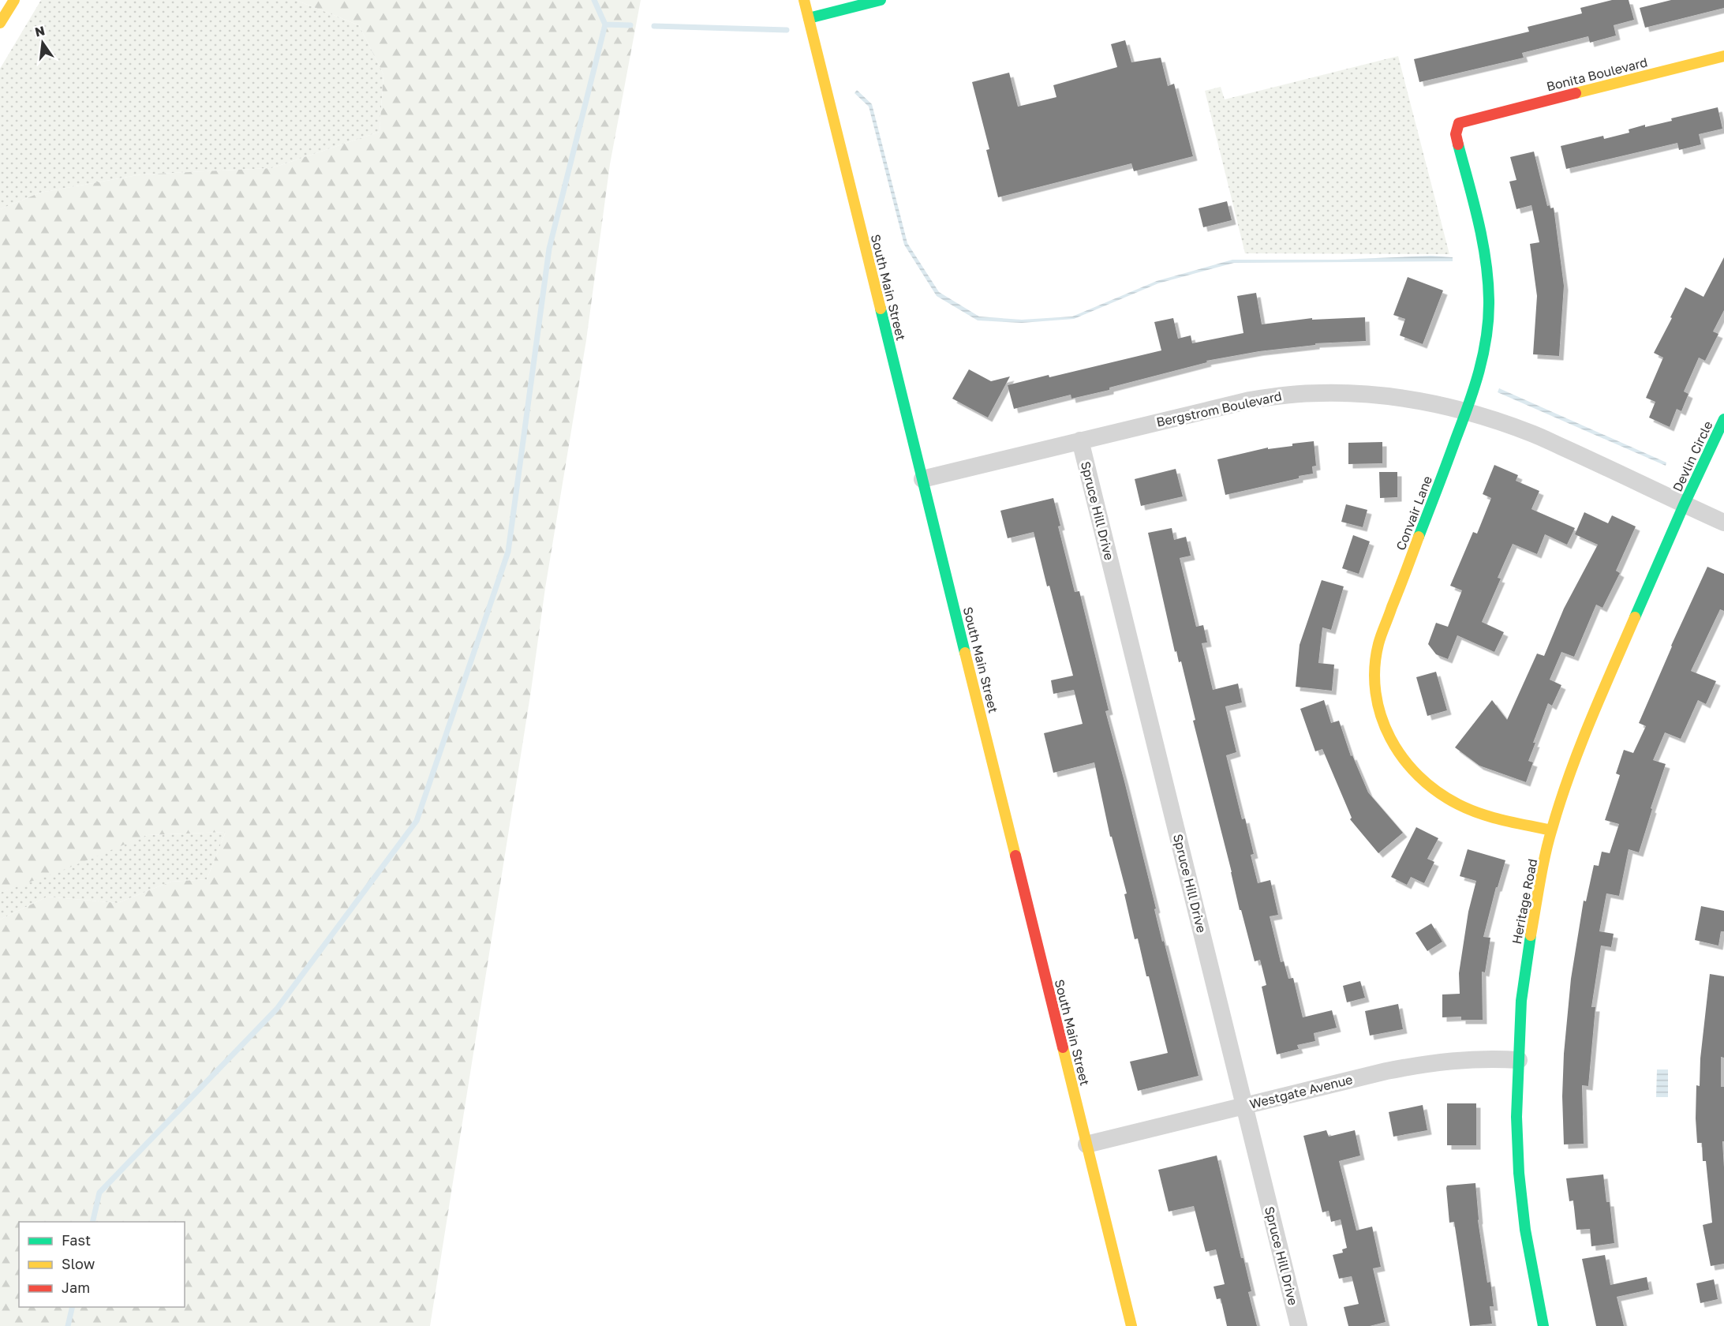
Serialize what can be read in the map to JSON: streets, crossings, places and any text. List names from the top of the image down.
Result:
{
  "streets": {
    "main road": [
      "Bonita Boulevard",
      "South Main Street",
      "Devlin Circle",
      "Convair Lane",
      "Heritage Road"
    ],
    "street": ["Bergstrom Boulevard", "Spruce Hill Drive", "Westgate Avenue"]
  },
  "crossings": [
    ["Bonita Boulevard", "Convair Lane"],
    ["South Main Street", "Bergstrom Boulevard"],
    ["South Main Street", "Westgate Avenue"],
    ["Bergstrom Boulevard", "Devlin Circle"],
    ["Bergstrom Boulevard", "Spruce Hill Drive"],
    ["Bergstrom Boulevard", "Convair Lane"],
    ["Bergstrom Boulevard", "Heritage Road"],
    ["Devlin Circle", "Heritage Road"],
    ["Spruce Hill Drive", "Westgate Avenue"],
    ["Convair Lane", "Heritage Road"],
    ["Heritage Road", "Westgate Avenue"]
  ],
  "legend": ["Fast", "Slow", "Jam"],
  "north": "top"
}
